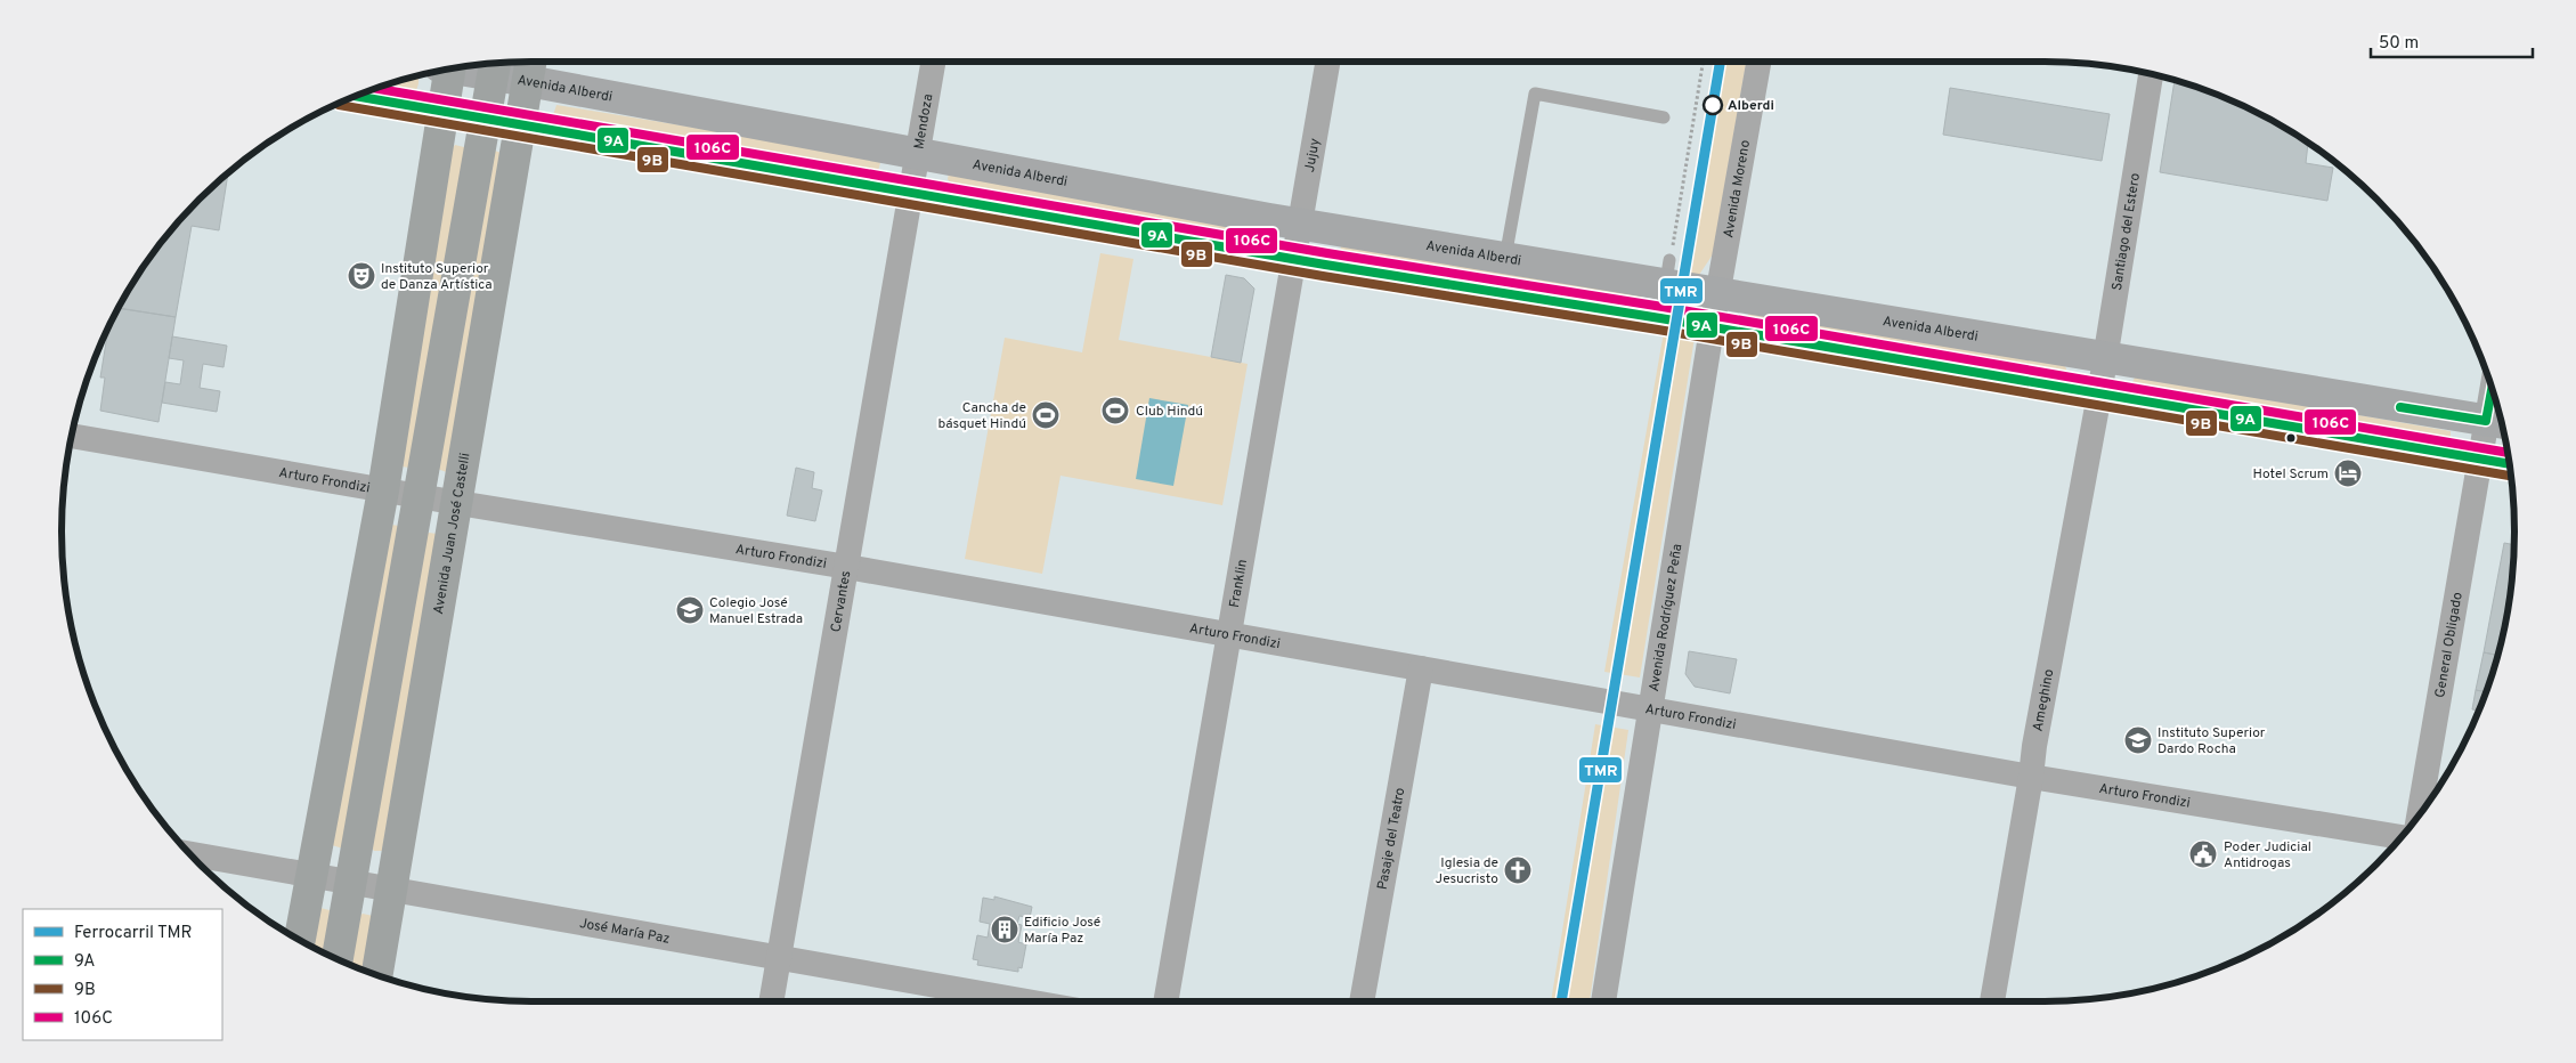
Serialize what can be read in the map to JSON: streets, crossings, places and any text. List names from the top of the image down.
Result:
{
  "streets": {
    "main road": ["Avenida Alberdi", "Avenida Juan José Castelli"],
    "street": [
      "Mendoza",
      "Jujuy",
      "Avenida Moreno",
      "Santiago del Estero",
      "Arturo Frondizi",
      "Franklin",
      "Cervantes",
      "Avenida Rodríguez Peña",
      "General Obligado",
      "Ameghino",
      "Pasaje del Teatro",
      "José María Paz"
    ]
  },
  "crossings": [
    ["Avenida Alberdi", "Mendoza"],
    ["Avenida Alberdi", "Jujuy"],
    ["Avenida Alberdi", "Avenida Moreno"],
    ["Avenida Alberdi", "Santiago del Estero"],
    ["Avenida Alberdi", "Avenida Juan José Castelli"],
    ["Avenida Alberdi", "General Obligado"],
    ["Mendoza", "Cervantes"],
    ["Jujuy", "Franklin"],
    ["Avenida Moreno", "Avenida Rodríguez Peña"],
    ["Santiago del Estero", "Ameghino"],
    ["Arturo Frondizi", "Avenida Juan José Castelli"],
    ["Arturo Frondizi", "Franklin"],
    ["Arturo Frondizi", "Cervantes"],
    ["Arturo Frondizi", "Avenida Rodríguez Peña"],
    ["Arturo Frondizi", "Ameghino"],
    ["Arturo Frondizi", "Pasaje del Teatro"],
    ["Avenida Juan José Castelli", "José María Paz"],
    ["Cervantes", "José María Paz"]
  ],
  "places": {
    "other": ["Alberdi"],
    "theatre": ["Instituto Superior de Danza Artística"],
    "sports": ["Club Hindú", "Cancha de básquet Hindú"],
    "hotel": ["Hotel Scrum"],
    "school or university": ["Colegio José Manuel Estrada", "Instituto Superior Dardo Rocha"],
    "public building": ["Poder Judicial Antidrogas"],
    "church": ["Iglesia de Jesucristo"],
    "building": ["Edificio José María Paz"]
  },
  "lines": [
    "rail line TMR",
    "transit line 106C",
    "transit line 9A",
    "transit line 9B"
  ],
  "legend": [
    "Ferrocarril TMR",
    "9A",
    "9B",
    "106C"
  ],
  "scale_bar": "50 m"
}
